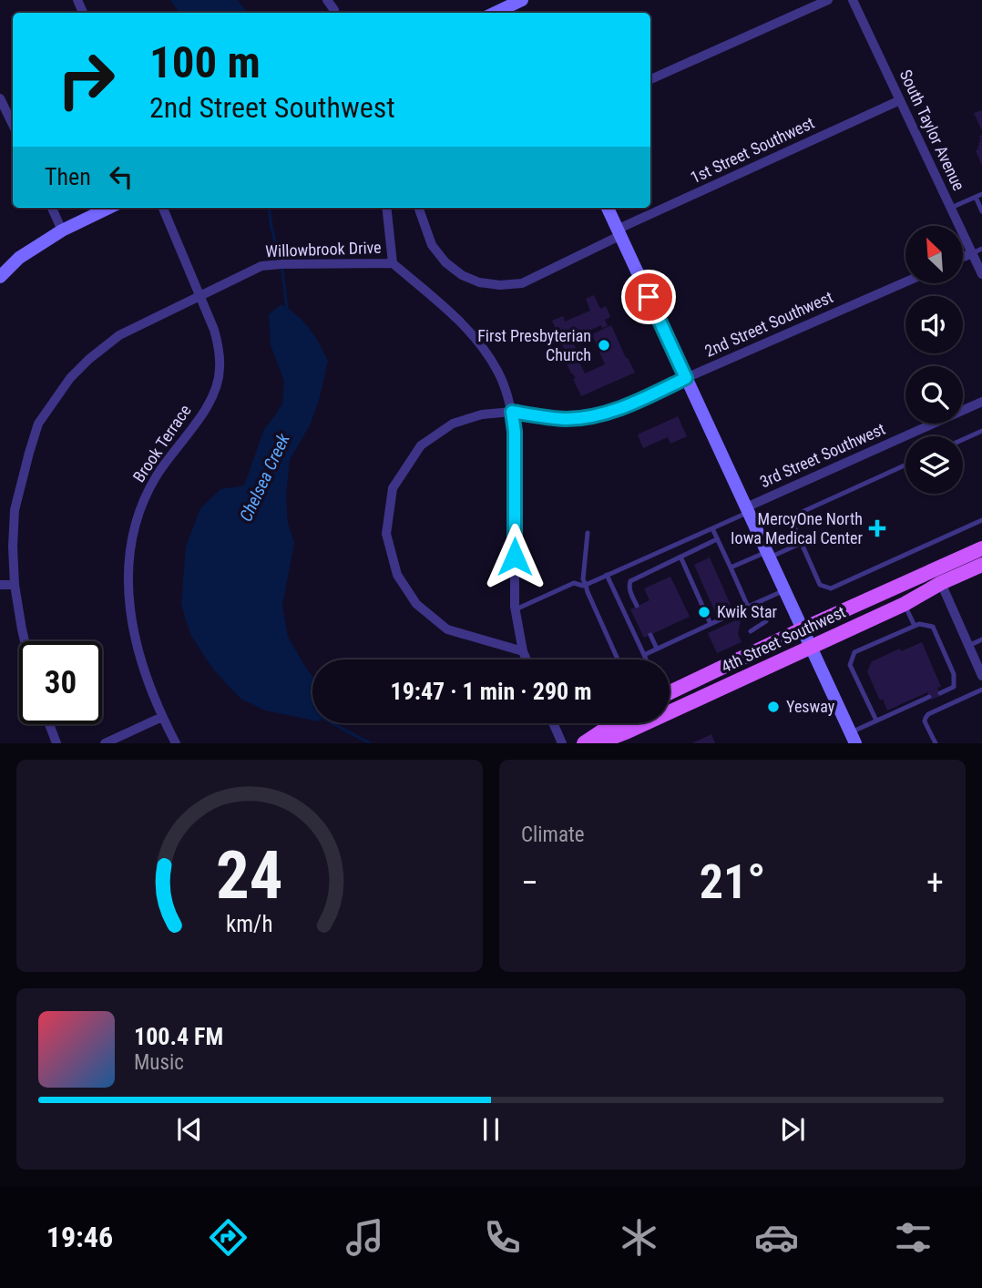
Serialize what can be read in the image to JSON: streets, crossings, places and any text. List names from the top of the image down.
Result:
{
  "streets": {
    "main road": ["4th Street Southwest"],
    "street": [
      "South Taylor Avenue",
      "1st Street Southwest",
      "Willowbrook Drive",
      "2nd Street Southwest",
      "Brook Terrace",
      "3rd Street Southwest"
    ]
  },
  "crossings": [
    ["South Taylor Avenue", "1st Street Southwest"],
    ["Willowbrook Drive", "2nd Street Southwest"],
    ["Willowbrook Drive", "Brook Terrace"]
  ],
  "water": ["Chelsea Creek"],
  "places": {
    "other": ["First Presbyterian Church", "Kwik Star", "Yesway"],
    "health": ["MercyOne North Iowa Medical Center"]
  },
  "north": "top left",
  "page": {
    "turn": ["100 m", "2nd Street Southwest"],
    "then": "Then",
    "limit": "30",
    "trip": "19:47 · 1 min · 290 m",
    "tile": "Climate",
    "heat": ["−", "21°", "+"],
    "song": ["100.4 FM", "Music"],
    "tabs": "19:46",
    "gauge": ["24", "km/h"]
  }
}
